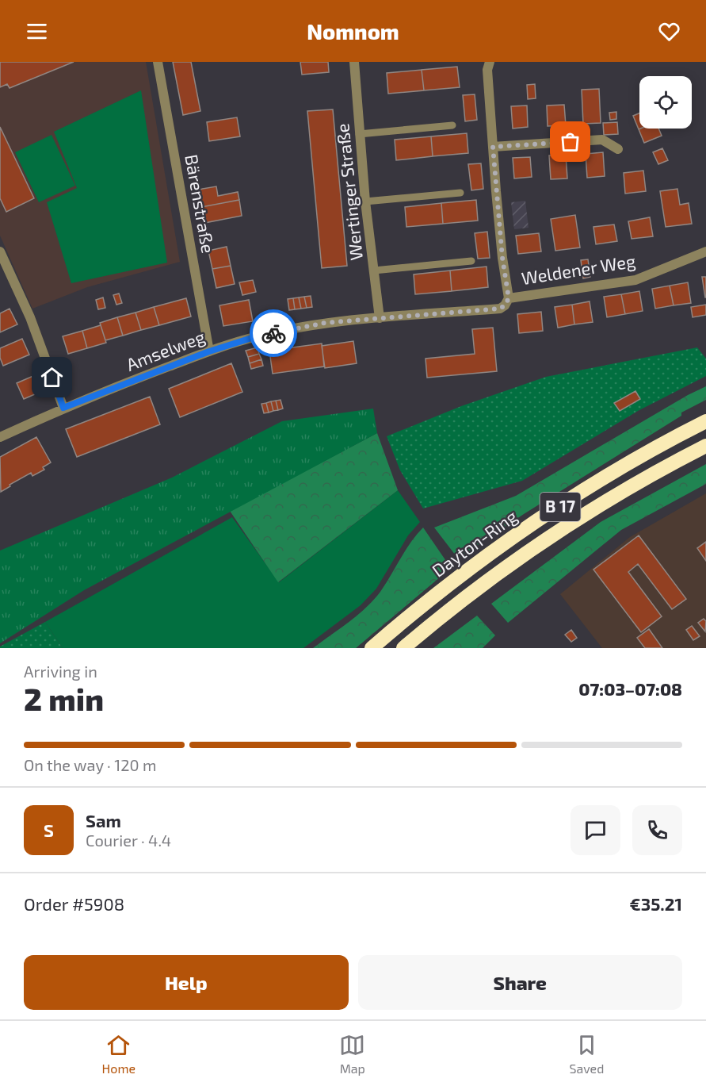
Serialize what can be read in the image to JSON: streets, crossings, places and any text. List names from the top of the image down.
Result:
{
  "streets": {
    "highway": ["B 17", "Dayton-Ring"],
    "street": [
      "Wertinger Straße",
      "Bärenstraße",
      "Weldener Weg",
      "Amselweg"
    ]
  },
  "crossings": [
    ["Wertinger Straße", "Amselweg"],
    ["Bärenstraße", "Amselweg"],
    ["Weldener Weg", "Amselweg"]
  ],
  "page": {
    "header": "Nomnom",
    "heading": ["2 min", "Arriving in", "07:03–07:08"],
    "panel": [
      "Sam",
      "Courier · 4.4",
      "Order #5908",
      "€35.21"
    ],
    "bar": "On the way · 120 m",
    "round": "S",
    "buttons": ["Help", "Share"],
    "tabs": ["Home", "Map", "Saved"]
  }
}
